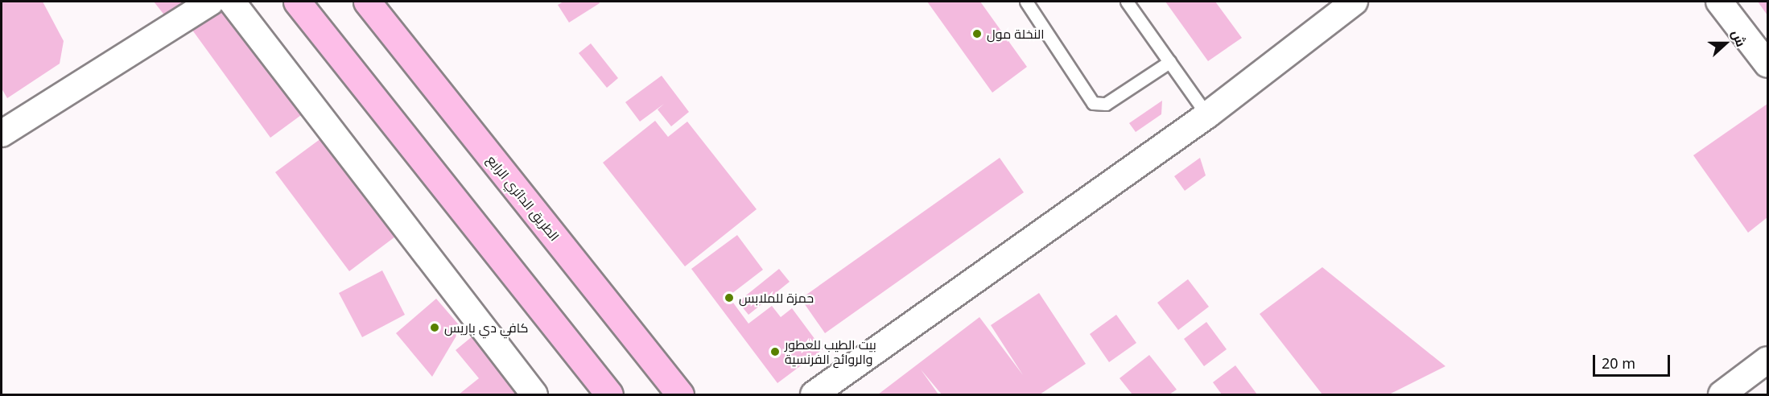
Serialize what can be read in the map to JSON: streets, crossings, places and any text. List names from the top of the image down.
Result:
{
  "streets": {
    "main road": ["الطريق الدائري الرابع"]
  },
  "places": [
    "النخلة مول",
    "حمزة للملابس",
    "كافي دي باريس",
    "بيت الطيب للعطور والروائح الفرنسية"
  ],
  "scale_bar": "20 m",
  "north": "right"
}
